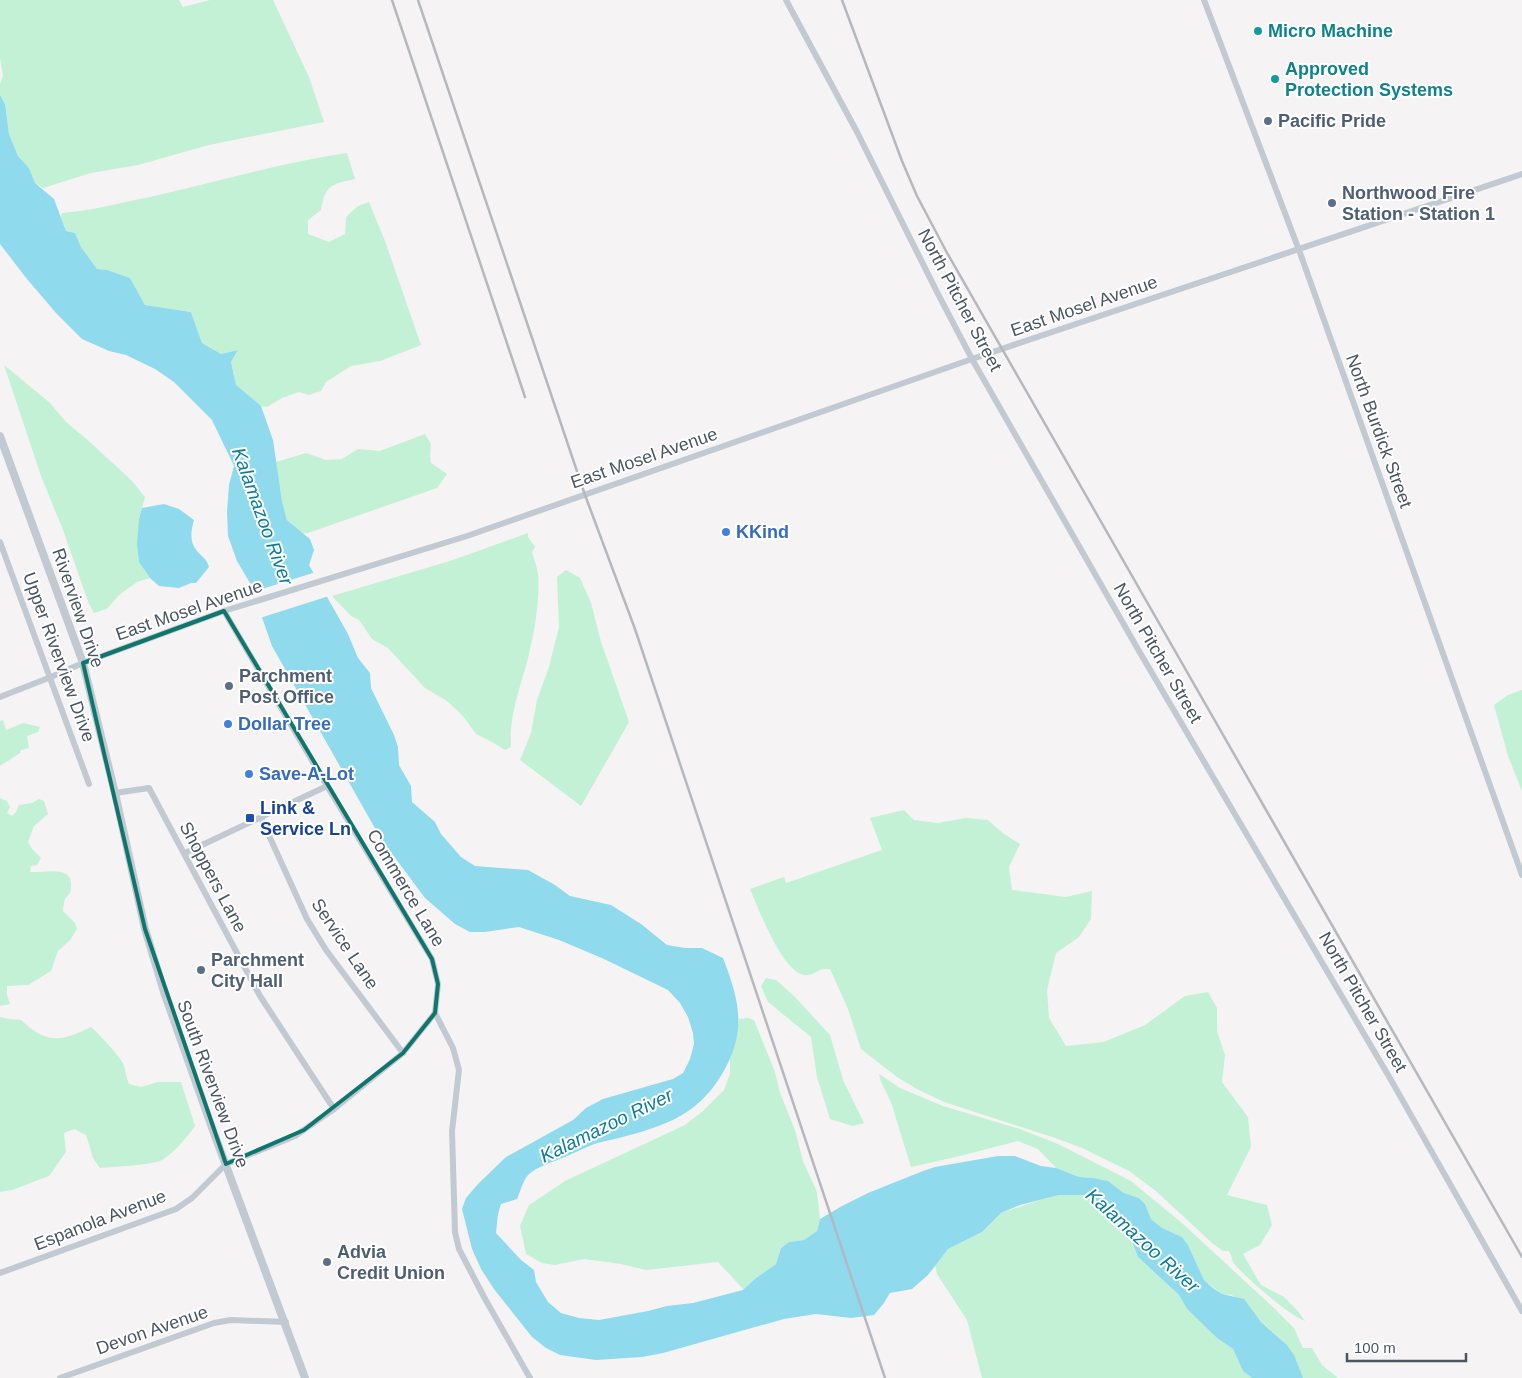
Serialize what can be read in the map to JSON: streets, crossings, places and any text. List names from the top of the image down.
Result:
{
  "streets": {
    "street": [
      "North Pitcher Street",
      "East Mosel Avenue",
      "North Burdick Street",
      "Riverview Drive",
      "Upper Riverview Drive",
      "Shoppers Lane",
      "Commerce Lane",
      "Service Lane",
      "South Riverview Drive",
      "Espanola Avenue",
      "Devon Avenue"
    ]
  },
  "crossings": [
    ["North Pitcher Street", "East Mosel Avenue"],
    ["East Mosel Avenue", "North Burdick Street"],
    ["East Mosel Avenue", "Riverview Drive"],
    ["East Mosel Avenue", "Upper Riverview Drive"],
    ["East Mosel Avenue", "Commerce Lane"],
    ["Riverview Drive", "Shoppers Lane"],
    ["Riverview Drive", "South Riverview Drive"],
    ["Shoppers Lane", "South Riverview Drive"],
    ["South Riverview Drive", "Espanola Avenue"],
    ["South Riverview Drive", "Devon Avenue"]
  ],
  "water": ["Kalamazoo River"],
  "places": {
    "other": [
      "Micro Machine",
      "Approved Protection Systems",
      "Pacific Pride",
      "Northwood Fire Station - Station 1",
      "KKind",
      "Parchment Post Office",
      "Dollar Tree",
      "Save-A-Lot",
      "Parchment City Hall",
      "Advia Credit Union"
    ],
    "transit": ["Link & Service Ln"]
  },
  "scale_bar": "100 m"
}
